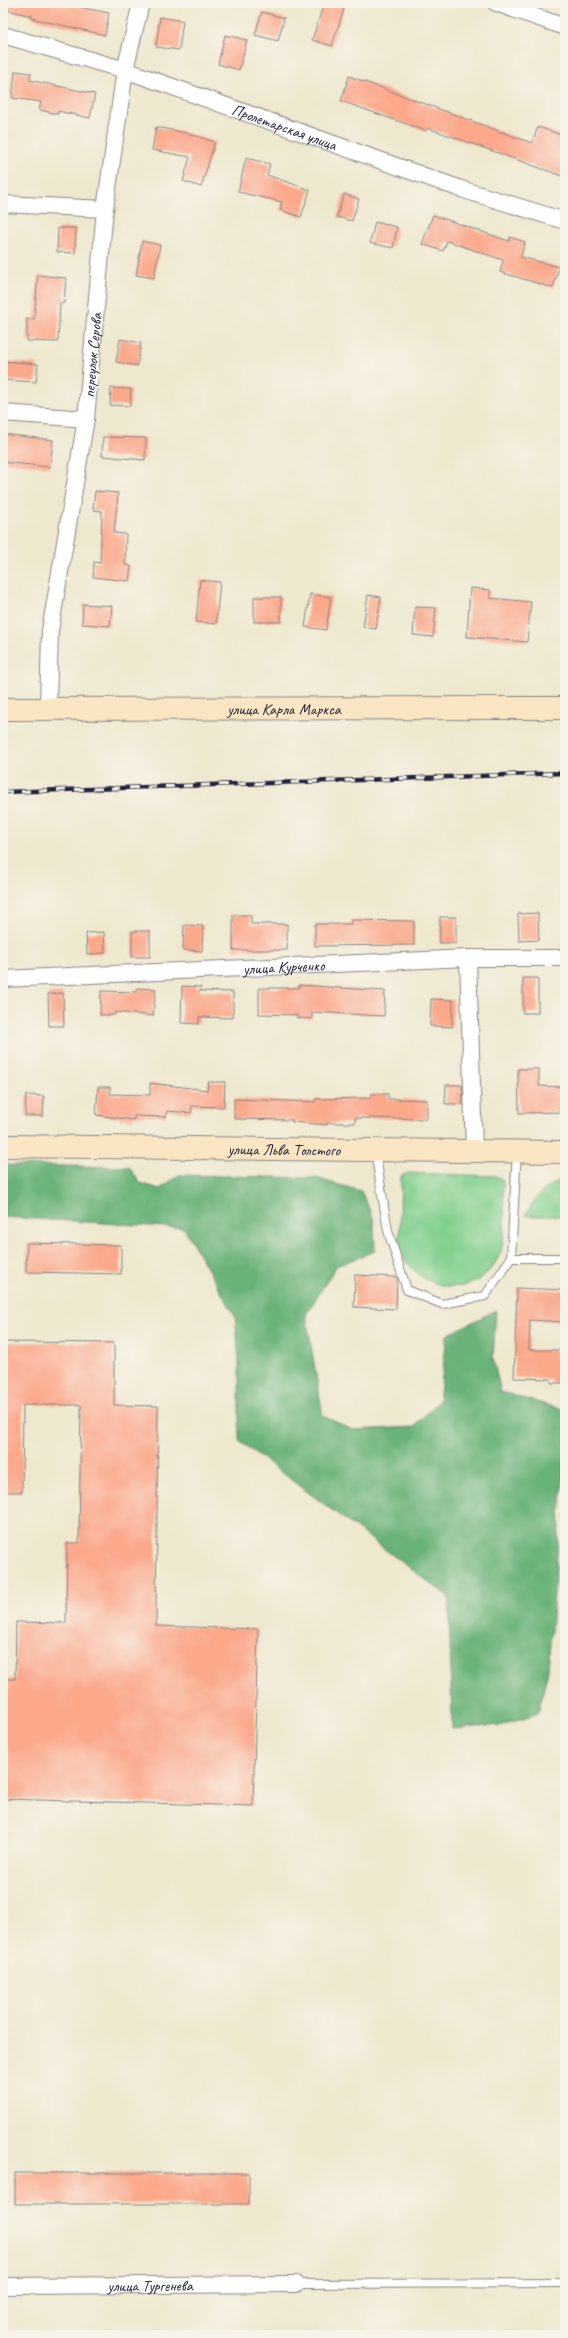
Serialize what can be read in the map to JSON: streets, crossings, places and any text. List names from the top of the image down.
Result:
{
  "streets": {
    "main road": ["улица Карла Маркса", "улица Льва Толстого"],
    "street": [
      "Пролетарская улица",
      "переулок Серова",
      "улица Курченко",
      "улица Тургенева"
    ]
  },
  "crossings": [
    ["Пролетарская улица", "переулок Серова"],
    ["переулок Серова", "улица Карла Маркса"]
  ]
}
